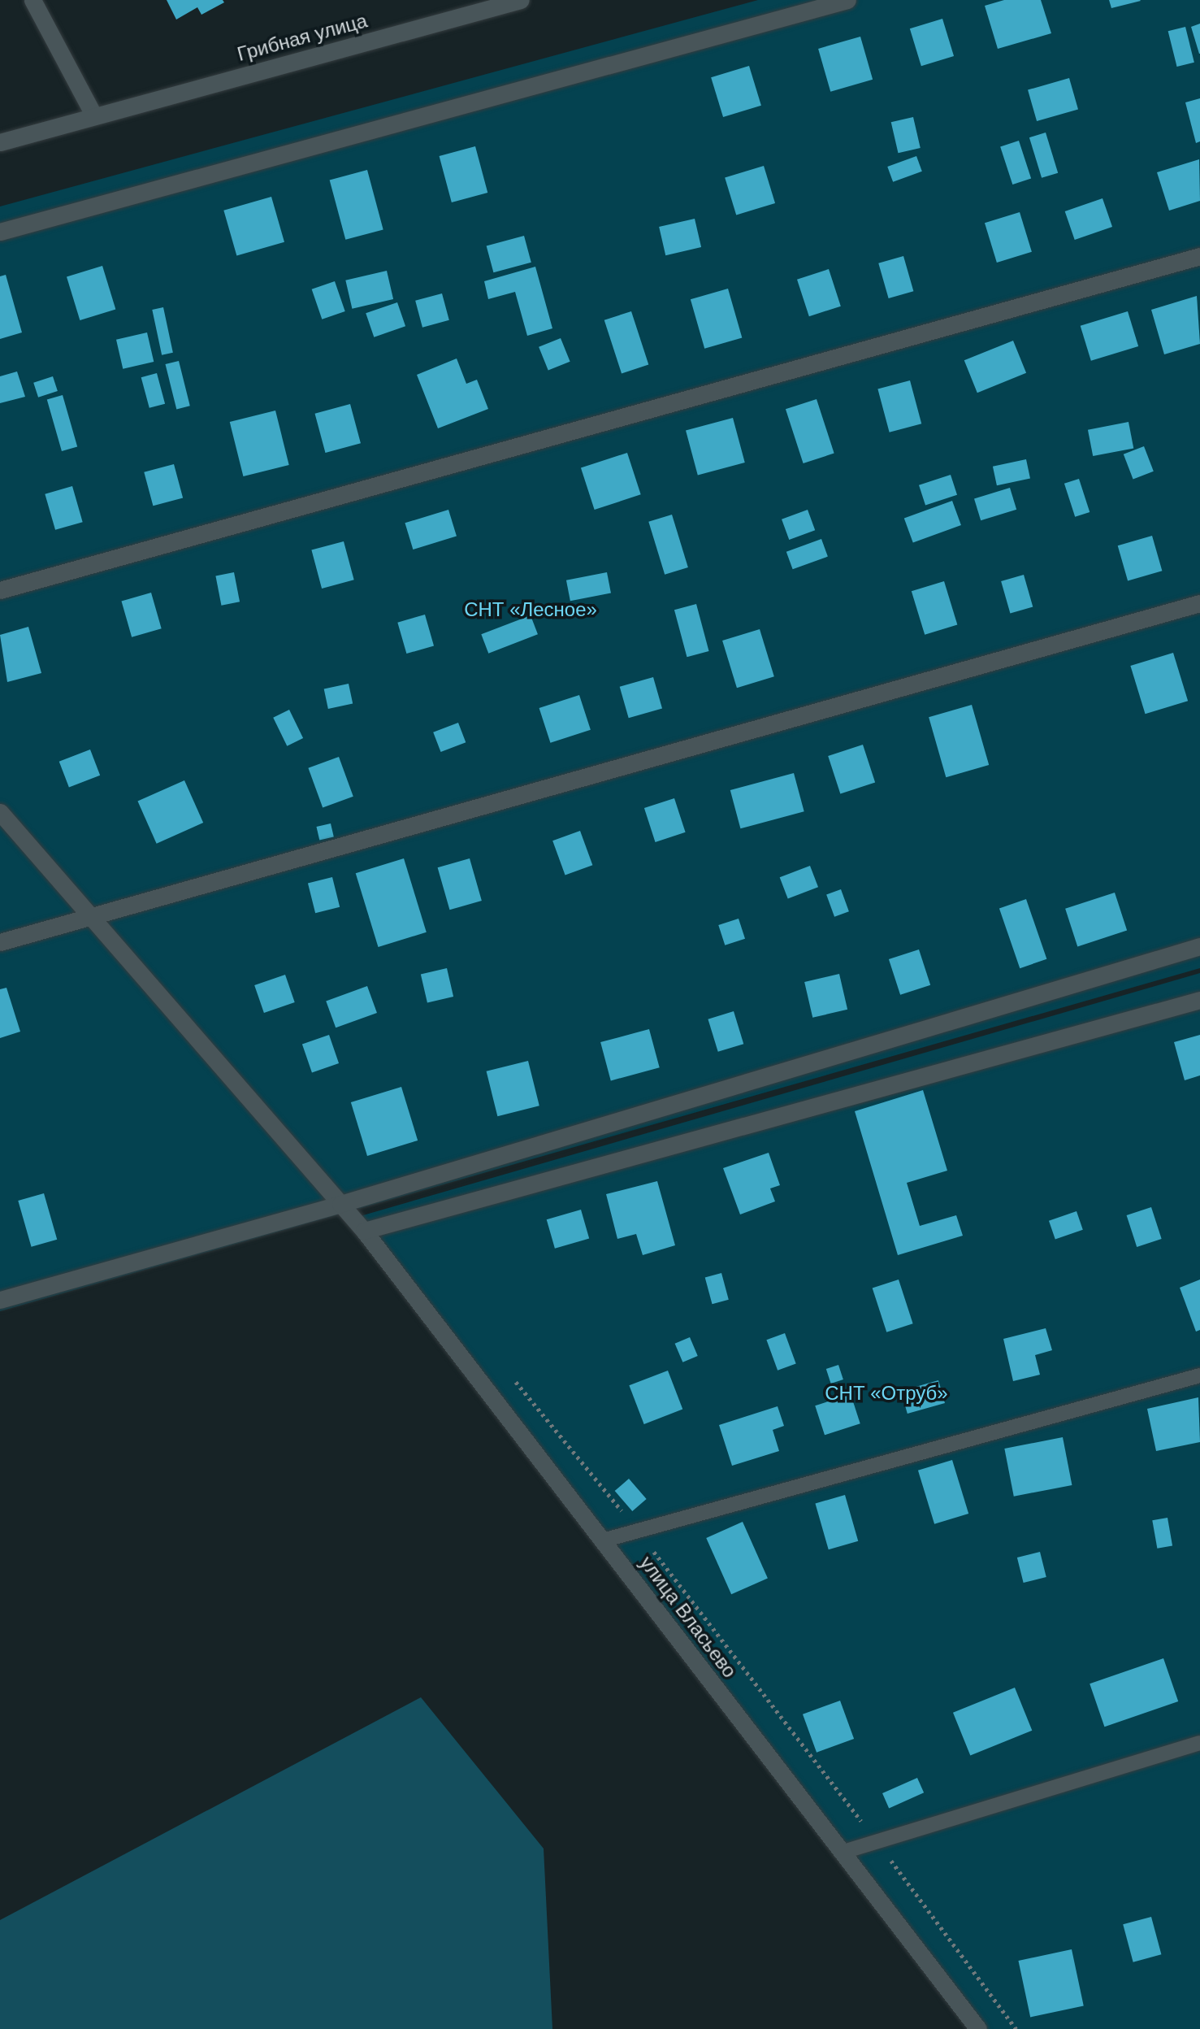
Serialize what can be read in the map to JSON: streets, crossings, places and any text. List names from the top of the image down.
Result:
{
  "streets": {
    "street": ["Грибная улица", "улица Власьево"]
  },
  "parks": ["СНТ «Лесное»", "СНТ «Отруб»"]
}
